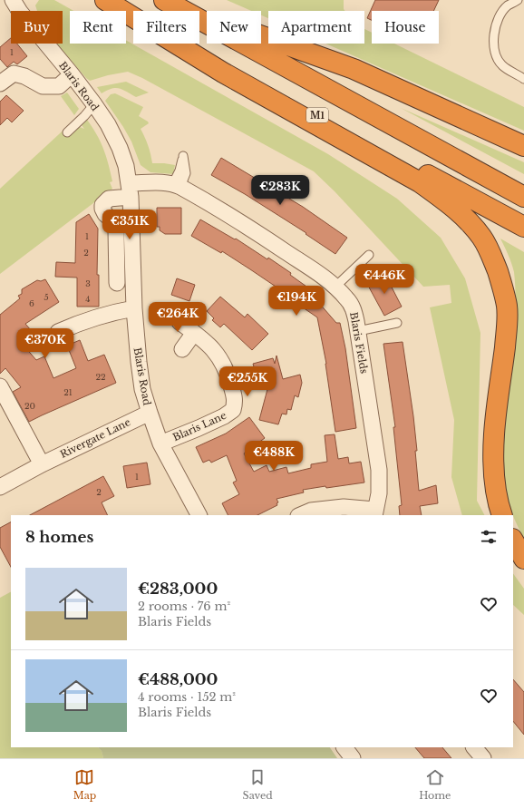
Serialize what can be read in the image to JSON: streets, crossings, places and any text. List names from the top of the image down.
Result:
{
  "streets": {
    "highway": ["M1"],
    "street": [
      "Blaris Road",
      "Blaris Fields",
      "Blaris Lane",
      "Rivergate Lane"
    ]
  },
  "crossings": [
    ["Blaris Road", "Blaris Fields"],
    ["Blaris Road", "Blaris Lane"],
    ["Blaris Road", "Rivergate Lane"]
  ],
  "house_numbers": [
    "1",
    "1",
    "2",
    "3",
    "5",
    "4",
    "6",
    "22",
    "21",
    "20",
    "1",
    "2"
  ],
  "page": {
    "chip": [
      "Buy",
      "Rent",
      "Filters",
      "New",
      "Apartment",
      "House"
    ],
    "price": [
      "€283K",
      "€351K",
      "€446K",
      "€194K",
      "€264K",
      "€370K",
      "€255K",
      "€488K"
    ],
    "heading": "8 homes",
    "list": [
      {
        "name": "€283,000",
        "note": "2 rooms · 76 m² · Blaris Fields"
      },
      {
        "name": "€488,000",
        "note": "4 rooms · 152 m² · Blaris Fields"
      }
    ],
    "tabs": ["Map", "Saved", "Home"]
  }
}
